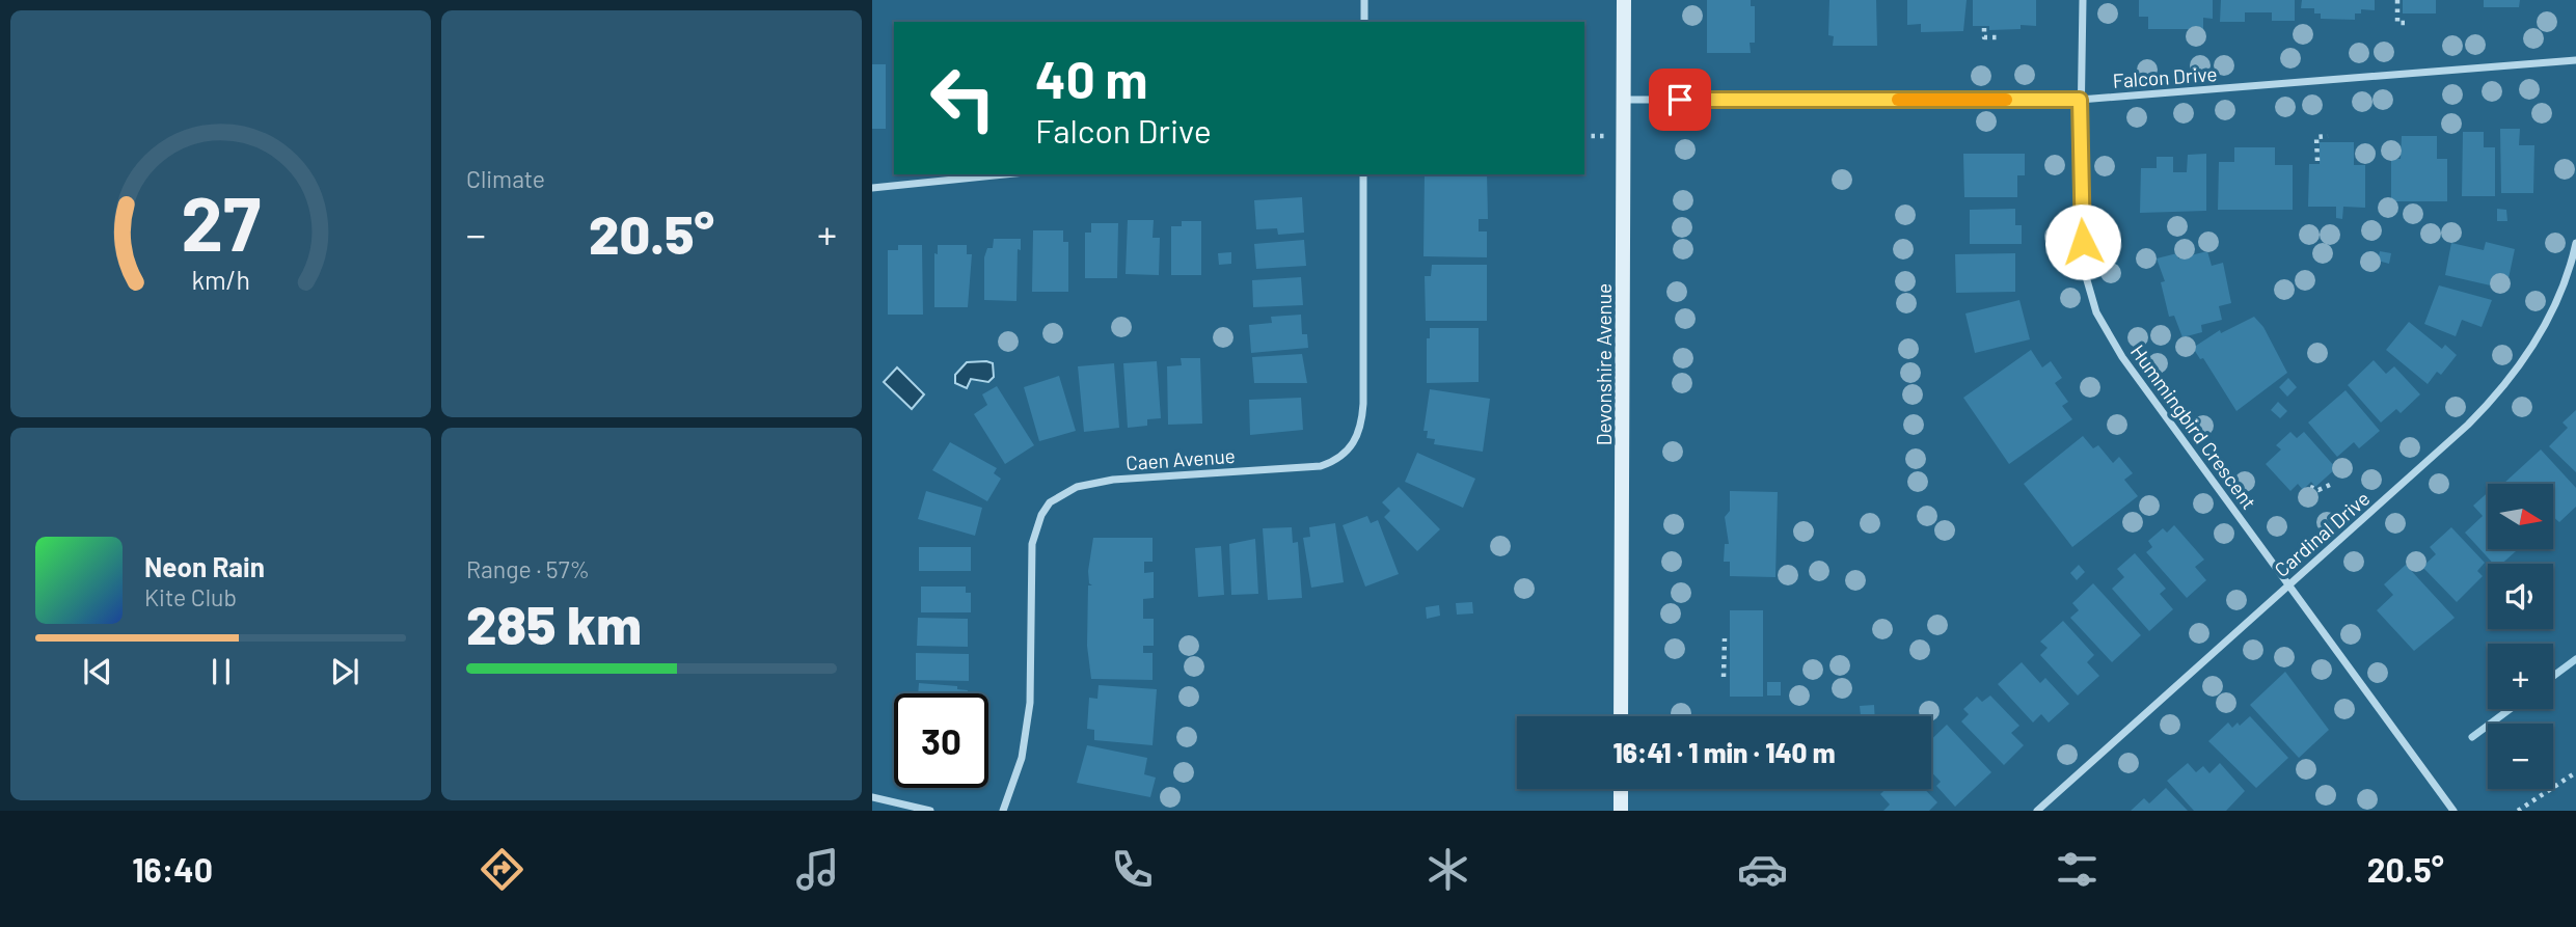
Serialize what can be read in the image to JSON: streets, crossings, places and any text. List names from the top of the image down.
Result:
{
  "streets": {
    "main road": ["Devonshire Avenue"],
    "street": [
      "Falcon Drive",
      "Hummingbird Crescent",
      "Caen Avenue",
      "Cardinal Drive"
    ]
  },
  "crossings": [
    ["Falcon Drive", "Devonshire Avenue"],
    ["Falcon Drive", "Hummingbird Crescent"],
    ["Hummingbird Crescent", "Cardinal Drive"]
  ],
  "north": "right",
  "page": {
    "tile": [
      "Climate",
      ["Range · 57%", "285 km"]
    ],
    "turn": ["40 m", "Falcon Drive"],
    "heat": ["−", "20.5°", "+"],
    "map_buttons": ["+", "−"],
    "song": ["Neon Rain", "Kite Club"],
    "limit": "30",
    "trip": "16:41 · 1 min · 140 m",
    "tabs": ["16:40", "20.5°"],
    "gauge": ["27", "km/h"]
  }
}
